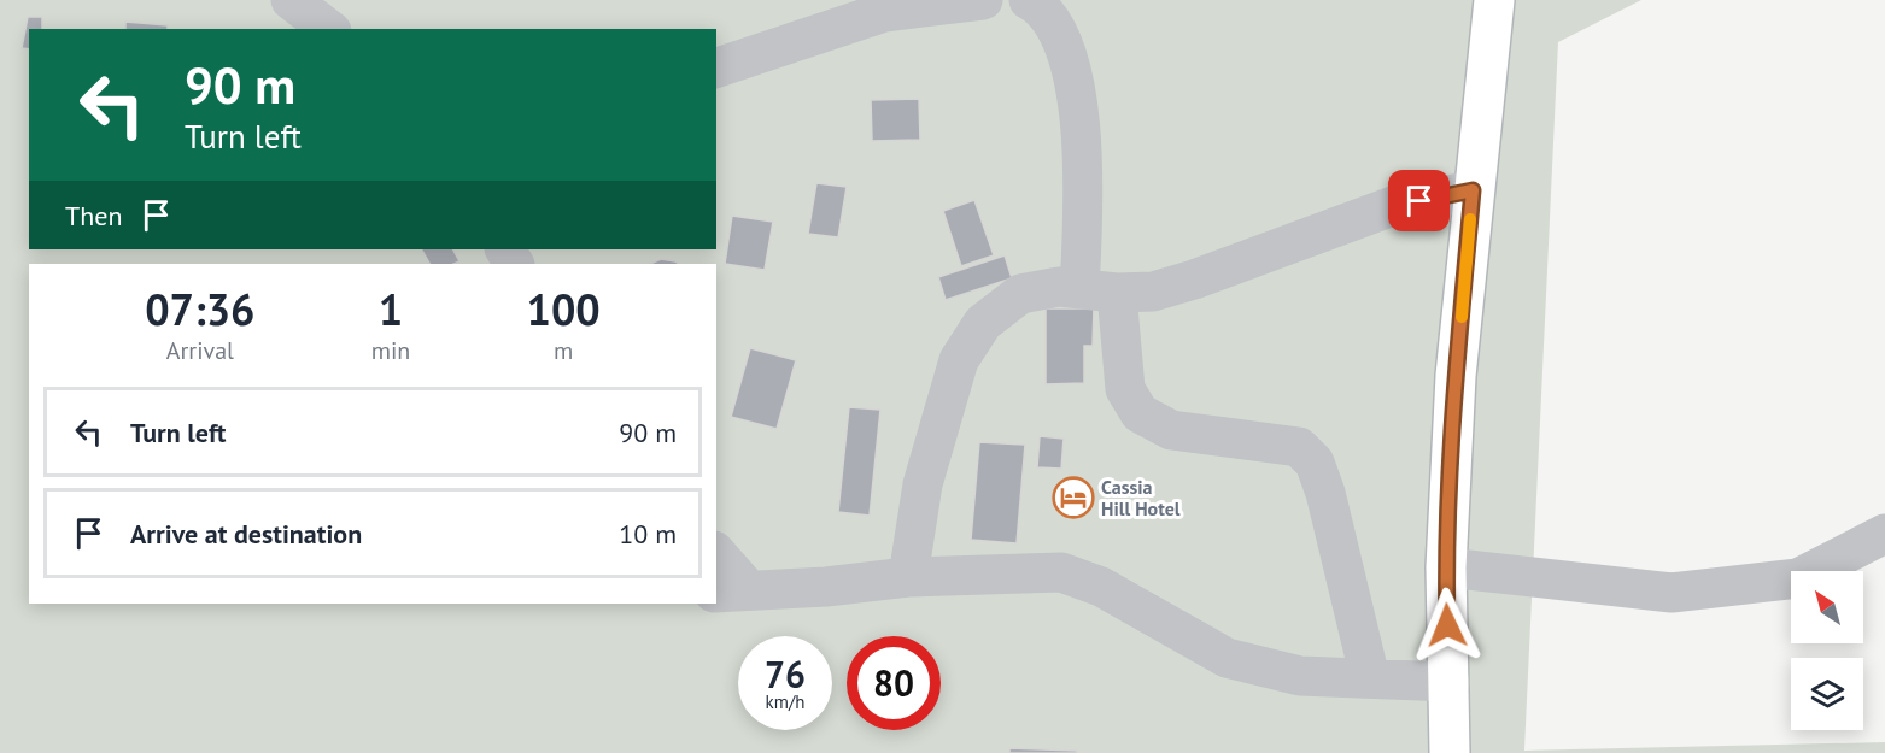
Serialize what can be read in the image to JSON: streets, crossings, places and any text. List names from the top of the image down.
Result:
{
  "places": {
    "hotel": ["Cassia Hill Hotel"]
  },
  "north": "top left",
  "page": {
    "turn": ["90 m", "Turn left"],
    "then": "Then",
    "eta": [
      "07:36",
      "Arrival",
      "1",
      "min",
      "100",
      "m"
    ],
    "list": [
      {
        "name": "Turn left",
        "value": "90 m"
      },
      {
        "name": "Arrive at destination",
        "value": "10 m"
      }
    ],
    "speed": "76 km/h",
    "limit": "80"
  }
}
